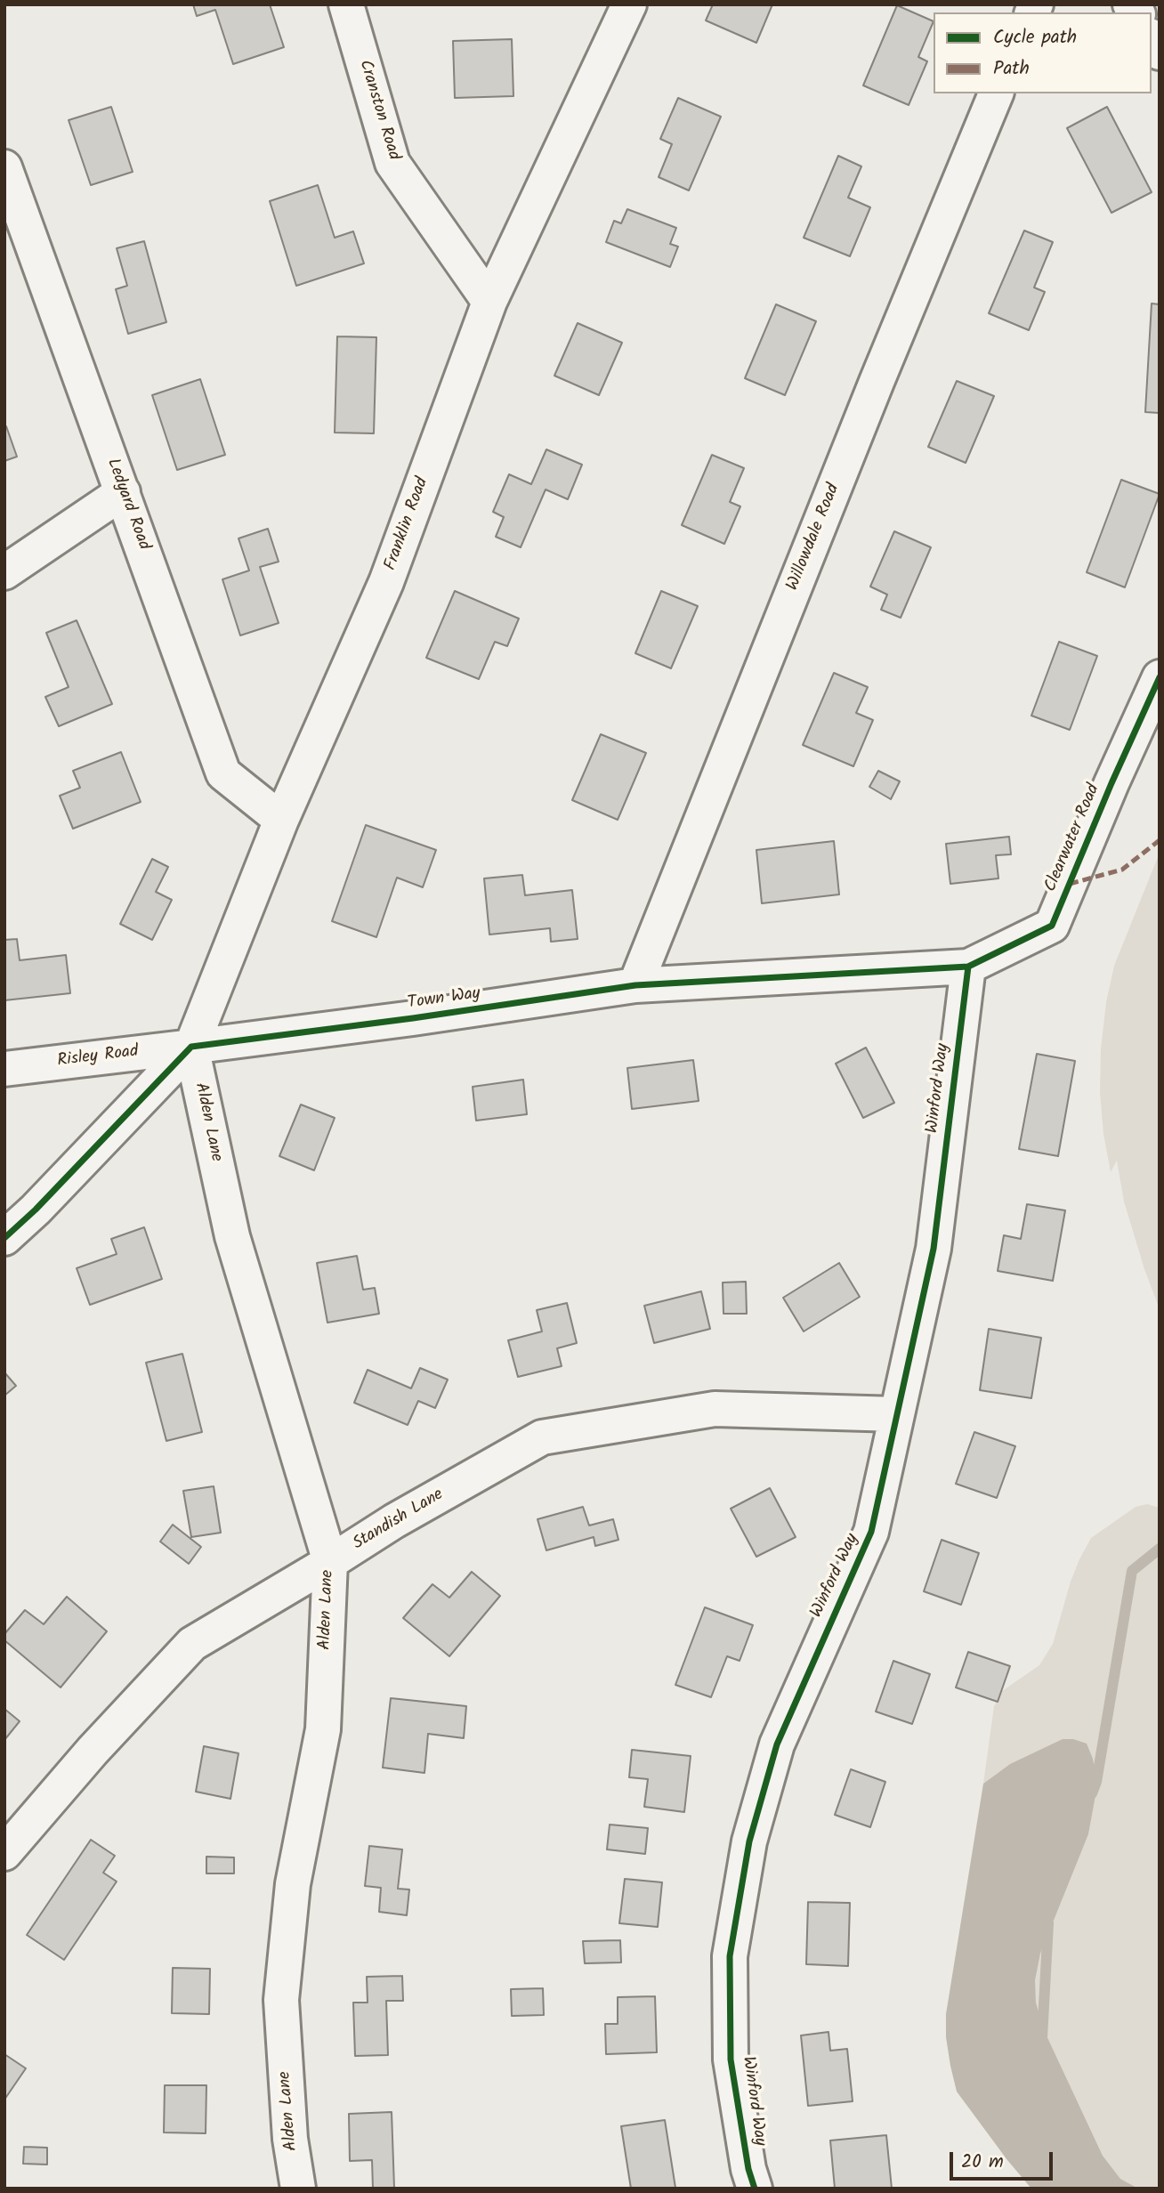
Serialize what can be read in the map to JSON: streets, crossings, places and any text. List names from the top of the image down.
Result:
{
  "streets": {
    "street": [
      "Cranston Road",
      "Ledyard Road",
      "Franklin Road",
      "Willowdale Road",
      "Clearwater Road",
      "Town Way",
      "Risley Road",
      "Winford Way",
      "Alden Lane",
      "Standish Lane"
    ]
  },
  "crossings": [
    ["Cranston Road", "Franklin Road"],
    ["Ledyard Road", "Franklin Road"],
    ["Franklin Road", "Town Way"],
    ["Franklin Road", "Risley Road"],
    ["Franklin Road", "Alden Lane"],
    ["Willowdale Road", "Town Way"],
    ["Clearwater Road", "Town Way"],
    ["Clearwater Road", "Winford Way"],
    ["Town Way", "Risley Road"],
    ["Town Way", "Winford Way"],
    ["Town Way", "Alden Lane"],
    ["Risley Road", "Alden Lane"],
    ["Winford Way", "Standish Lane"],
    ["Alden Lane", "Standish Lane"]
  ],
  "legend": ["Cycle path", "Path"],
  "scale_bar": "20 m"
}
